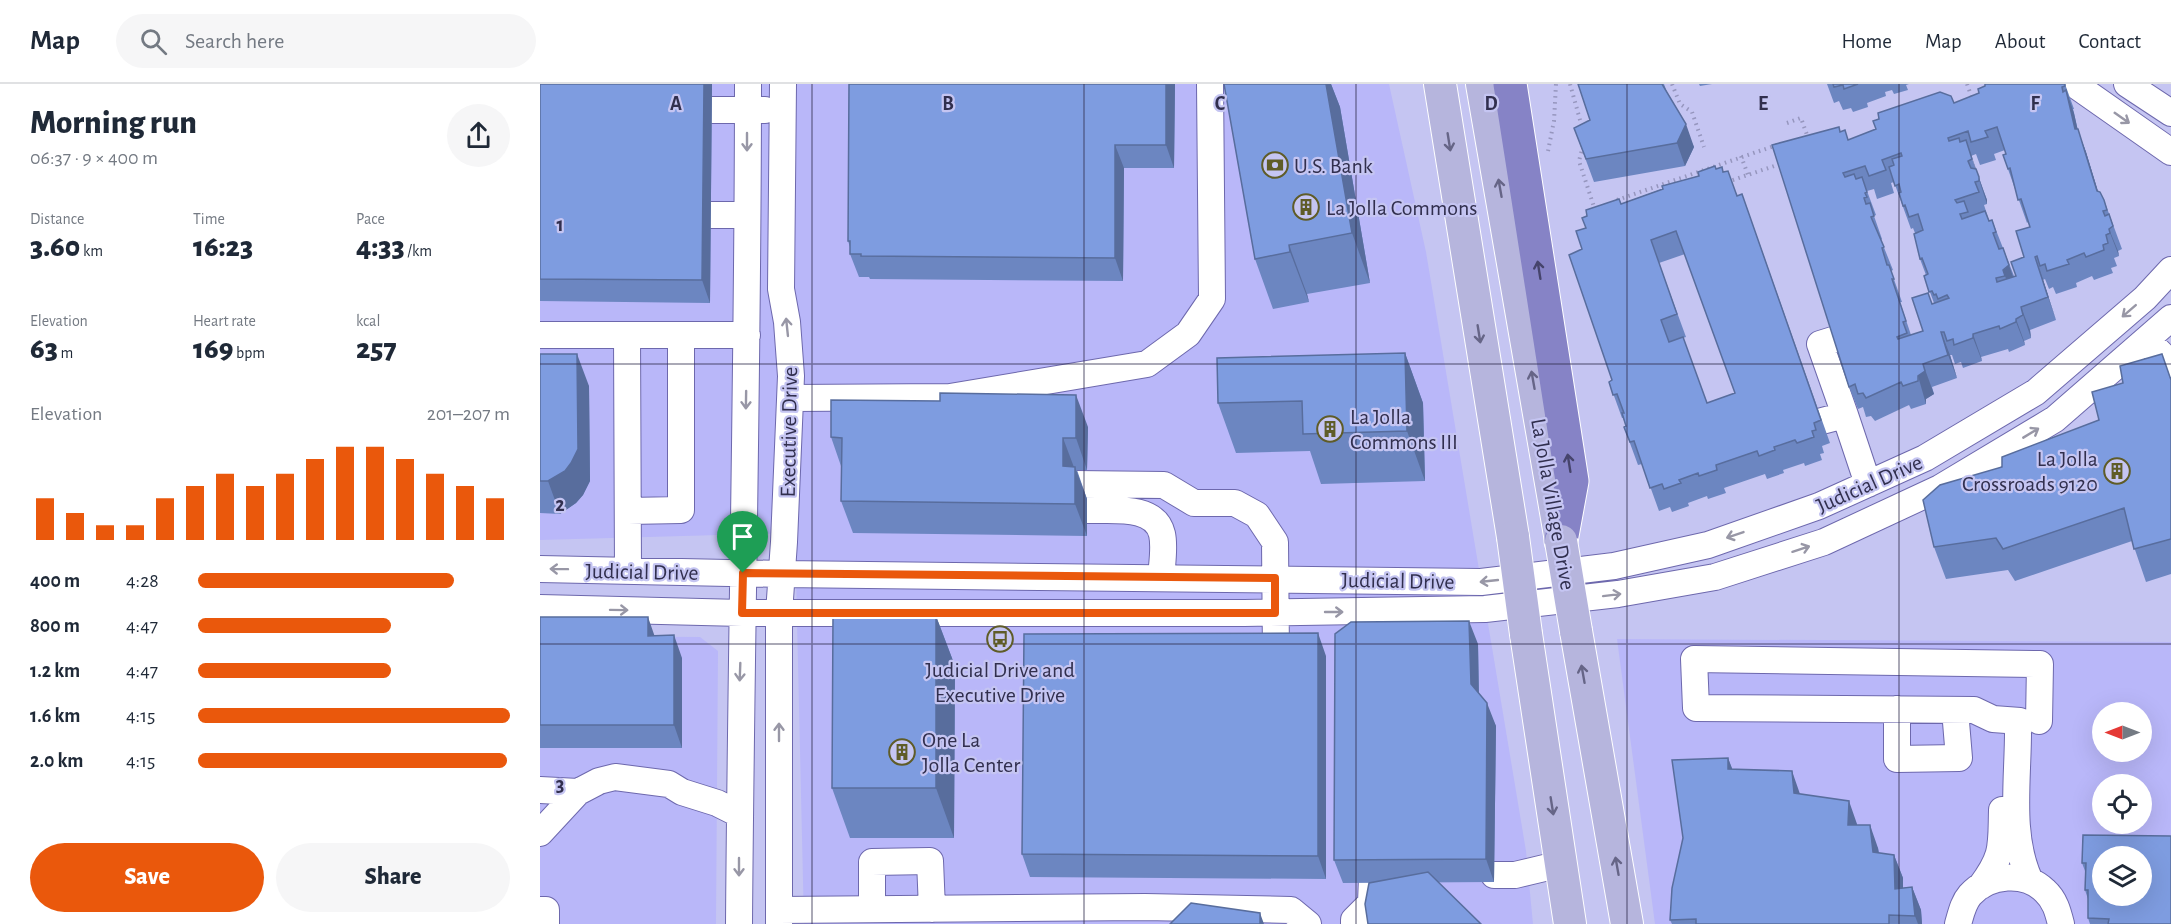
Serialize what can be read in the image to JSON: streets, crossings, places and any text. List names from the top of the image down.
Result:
{
  "streets": {
    "main road": ["La Jolla Village Drive"],
    "street": ["Executive Drive", "Judicial Drive"]
  },
  "crossings": [
    ["Executive Drive", "Judicial Drive"]
  ],
  "places": {
    "bank": ["U.S. Bank"],
    "building": [
      "La Jolla Commons",
      "La Jolla Commons III",
      "La Jolla Crossroads 9120",
      "One La Jolla Center"
    ],
    "bus stop": ["Judicial Drive and Executive Drive"]
  },
  "north": "left",
  "page": {
    "header": "Map",
    "search": "Search here",
    "nav": [
      "Home",
      "Map",
      "About",
      "Contact"
    ],
    "heading": ["Morning run", "06:37 · 9 × 400 m"],
    "stats": [
      ["Distance", "3.60 km"],
      ["Time", "16:23"],
      ["Pace", "4:33 /km"],
      ["Elevation", "63 m"],
      ["Heart rate", "169 bpm"],
      ["kcal", "257"]
    ],
    "chart": ["Elevation", "201–207 m"],
    "list": [
      {
        "name": "400 m",
        "note": "4:28"
      },
      {
        "name": "800 m",
        "note": "4:47"
      },
      {
        "name": "1.2 km",
        "note": "4:47"
      },
      {
        "name": "1.6 km",
        "note": "4:15"
      },
      {
        "name": "2.0 km",
        "note": "4:15"
      }
    ],
    "buttons": ["Save", "Share"]
  },
  "grid": {
    "columns": [
      "A",
      "B",
      "C",
      "D",
      "E",
      "F"
    ],
    "rows": ["1", "2", "3"]
  }
}
